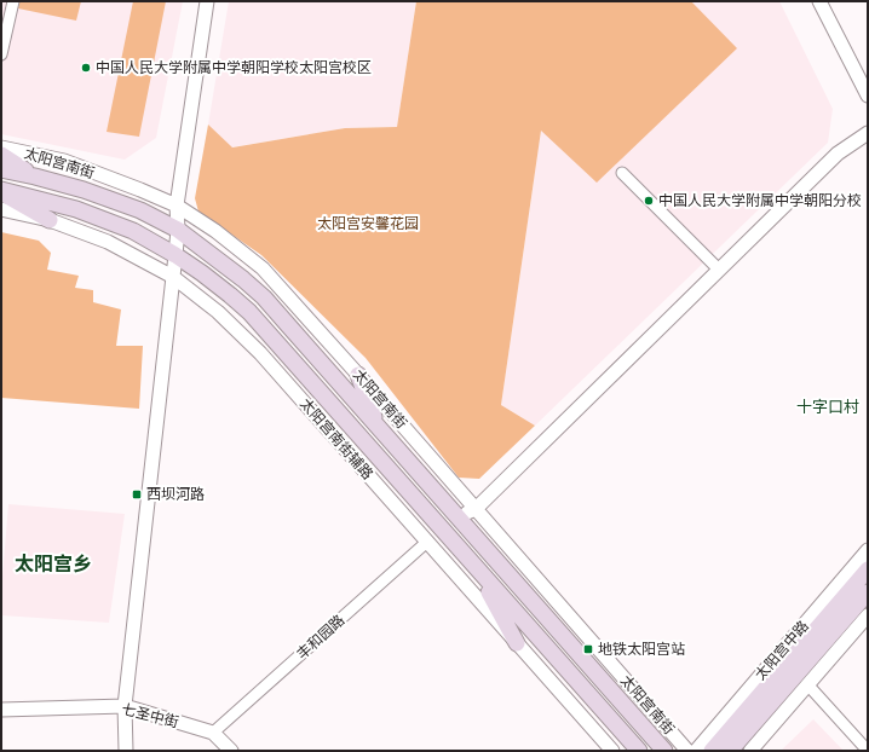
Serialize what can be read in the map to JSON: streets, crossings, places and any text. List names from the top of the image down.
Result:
{
  "streets": {
    "main road": ["太阳宫南街", "太阳宫中路"],
    "street": ["太阳宫南街辅路", "丰和园路", "七圣中街"]
  },
  "crossings": [
    ["太阳宫南街辅路", "丰和园路"],
    ["丰和园路", "七圣中街"]
  ],
  "districts": ["十字口村", "太阳宫乡"],
  "parks": ["太阳宫安馨花园"],
  "places": {
    "other": ["中国人民大学附属中学朝阳学校太阳宫校区", "中国人民大学附属中学朝阳分校"],
    "transit": ["西坝河路", "地铁太阳宫站"]
  }
}
